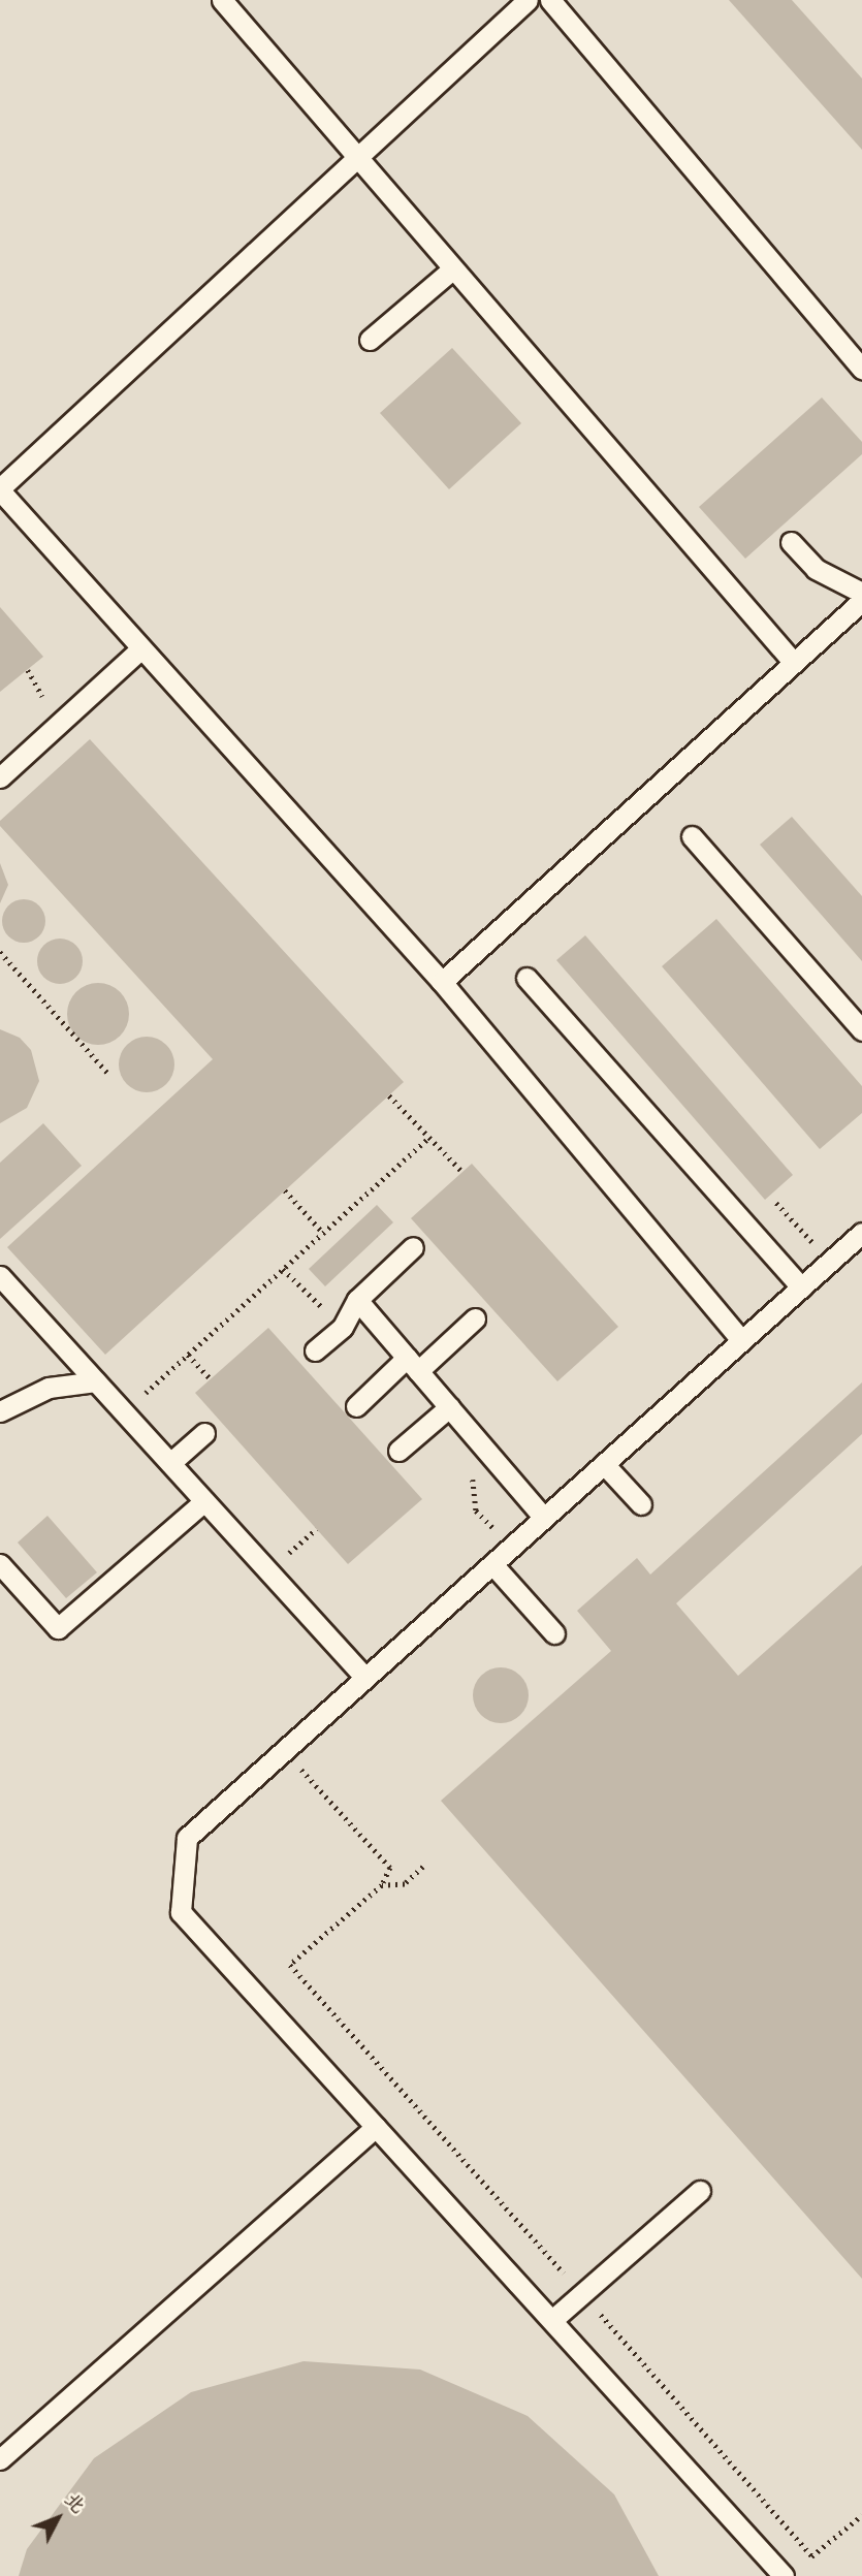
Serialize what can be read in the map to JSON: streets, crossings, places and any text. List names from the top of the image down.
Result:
{
  "north": "top right"
}
